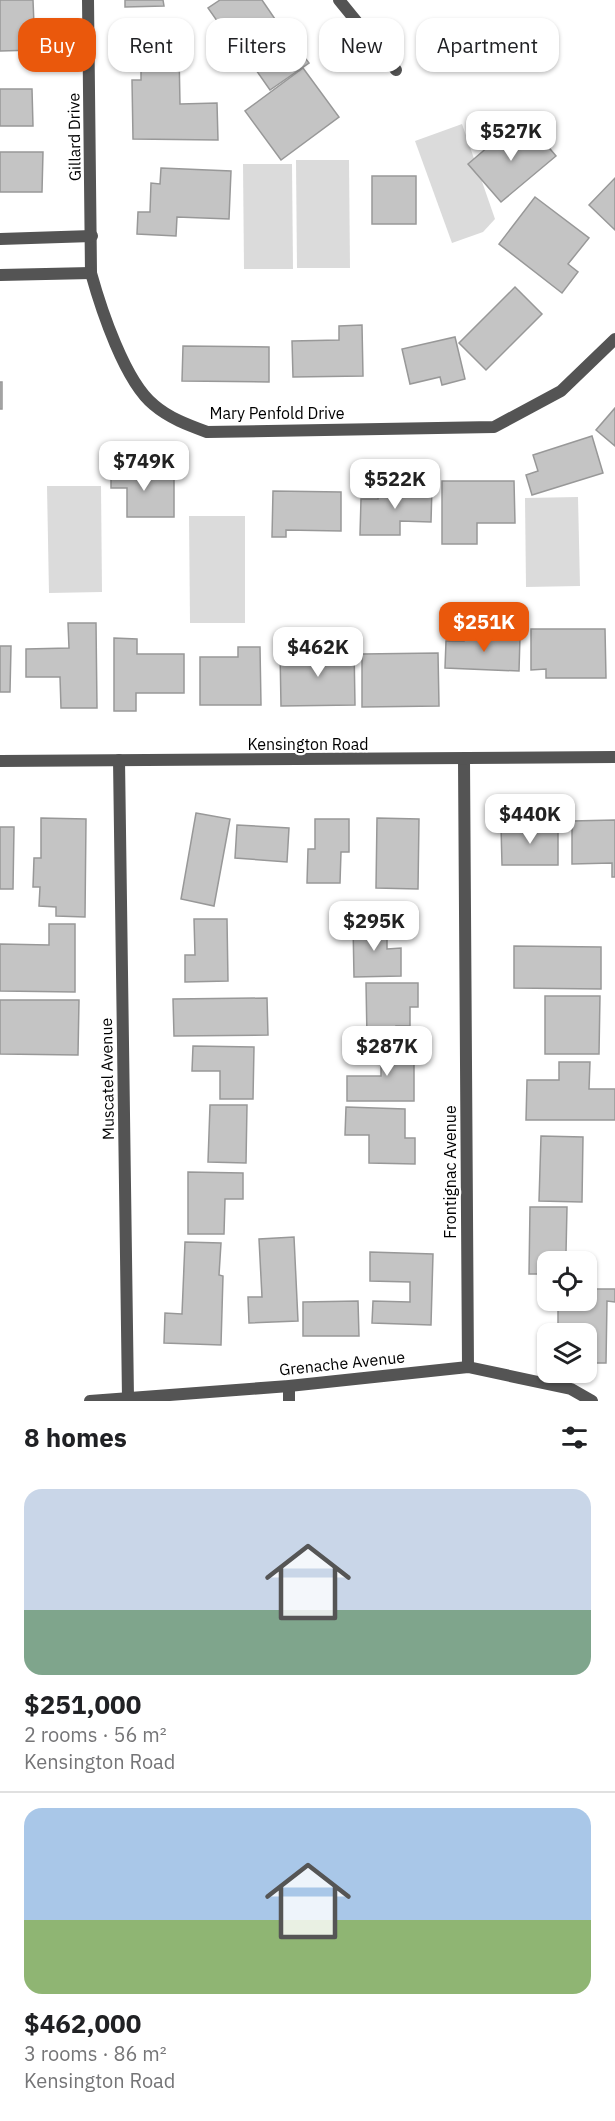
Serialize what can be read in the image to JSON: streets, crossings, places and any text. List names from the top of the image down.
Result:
{
  "streets": {
    "street": [
      "Gillard Drive",
      "Mary Penfold Drive",
      "Kensington Road",
      "Muscatel Avenue",
      "Frontignac Avenue",
      "Grenache Avenue"
    ]
  },
  "crossings": [
    ["Gillard Drive", "Mary Penfold Drive"],
    ["Kensington Road", "Muscatel Avenue"],
    ["Kensington Road", "Frontignac Avenue"],
    ["Muscatel Avenue", "Grenache Avenue"],
    ["Frontignac Avenue", "Grenache Avenue"]
  ],
  "page": {
    "chip": [
      "Buy",
      "Rent",
      "Filters",
      "New",
      "Apartment"
    ],
    "price": [
      "$527K",
      "$749K",
      "$522K",
      "$251K",
      "$462K",
      "$440K",
      "$295K",
      "$287K"
    ],
    "heading": "8 homes",
    "list": [
      {
        "name": "$251,000",
        "note": "2 rooms · 56 m² · Kensington Road"
      },
      {
        "name": "$462,000",
        "note": "3 rooms · 86 m² · Kensington Road"
      }
    ]
  }
}
